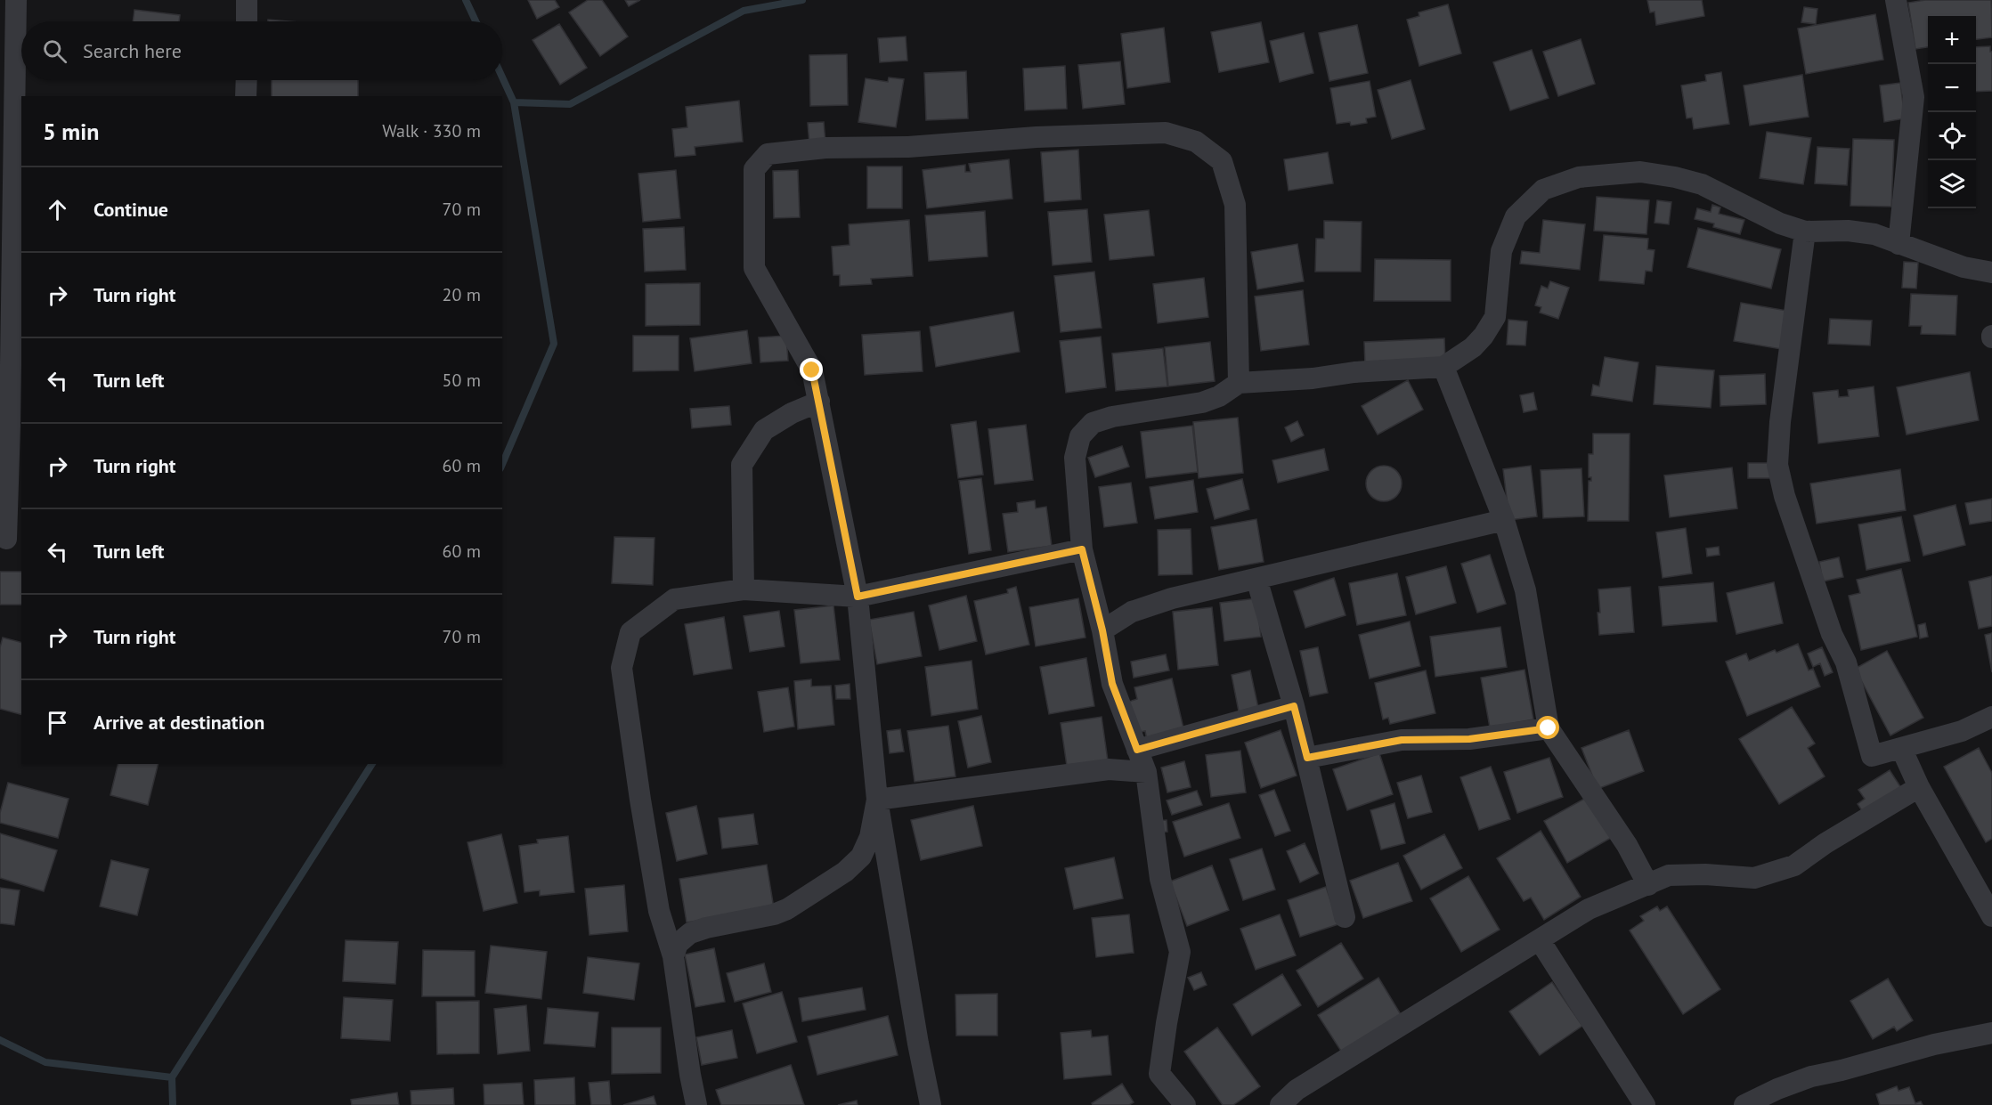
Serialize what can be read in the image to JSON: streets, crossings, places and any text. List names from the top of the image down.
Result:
{
  "page": {
    "map_buttons": ["+", "−"],
    "search": "Search here",
    "heading": ["5 min", "Walk · 330 m"],
    "list": [
      ["Continue", "70 m"],
      ["Turn right", "20 m"],
      ["Turn left", "50 m"],
      ["Turn right", "60 m"],
      ["Turn left", "60 m"],
      ["Turn right", "70 m"],
      "Arrive at destination"
    ]
  }
}
